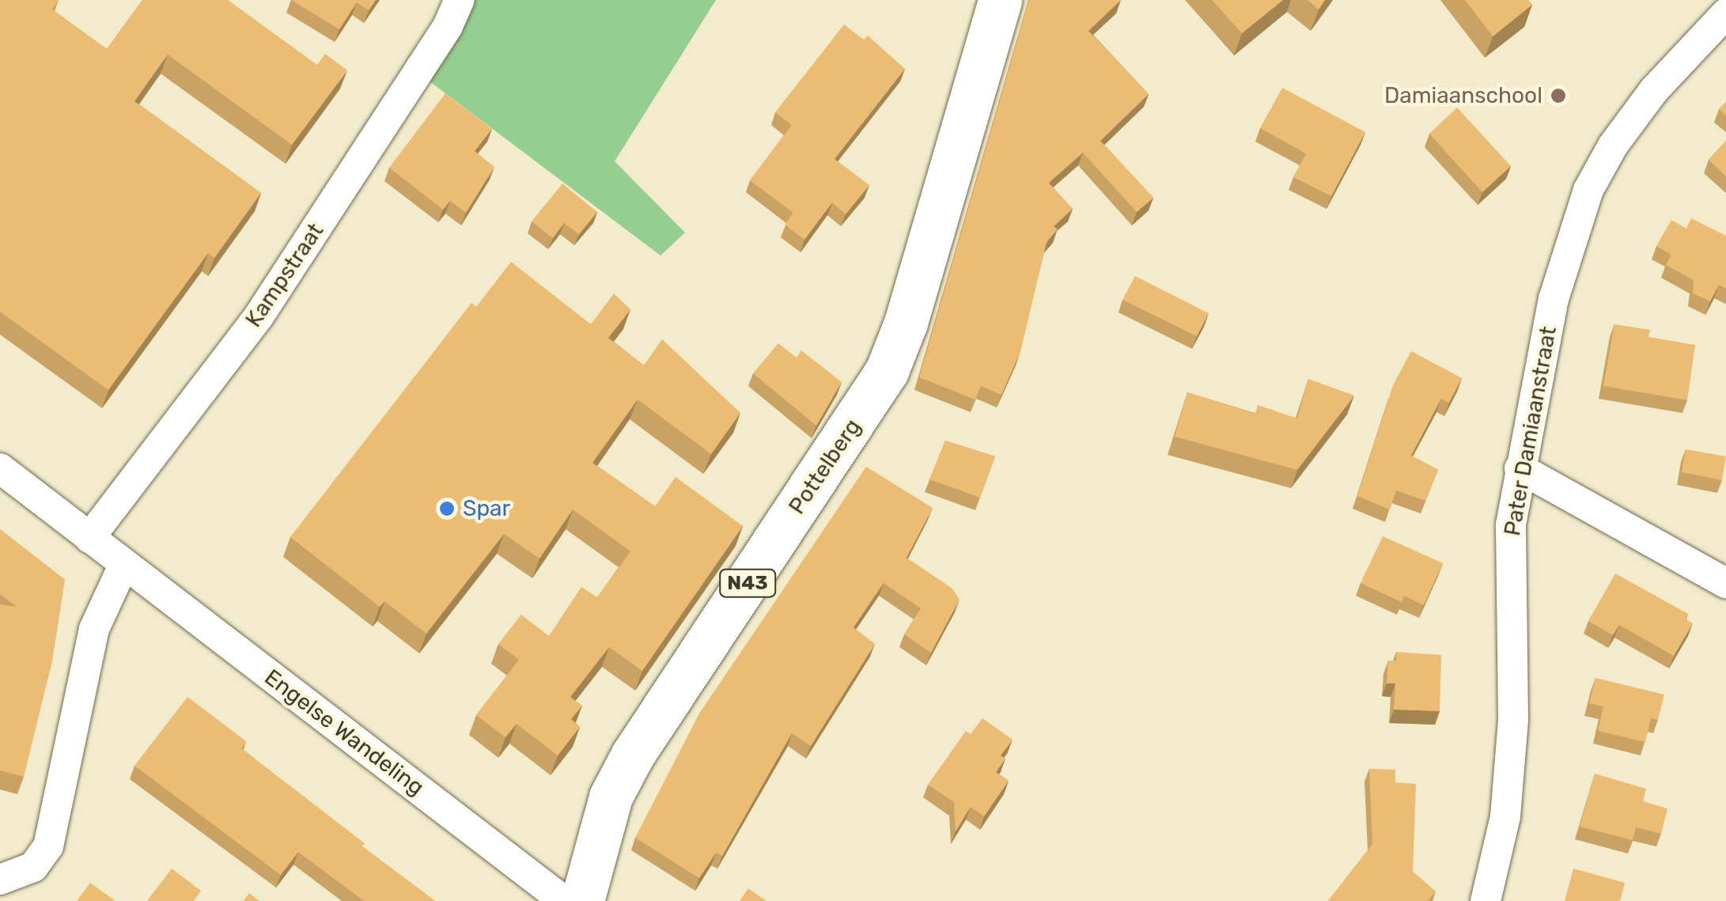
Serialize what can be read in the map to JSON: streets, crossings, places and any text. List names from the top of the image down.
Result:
{
  "streets": {
    "main road": ["Pottelberg", "N43"],
    "street": ["Kampstraat", "Pater Damiaanstraat", "Engelse Wandeling"]
  },
  "crossings": [
    ["Kampstraat", "Engelse Wandeling"]
  ],
  "places": ["Damiaanschool", "Spar"]
}
